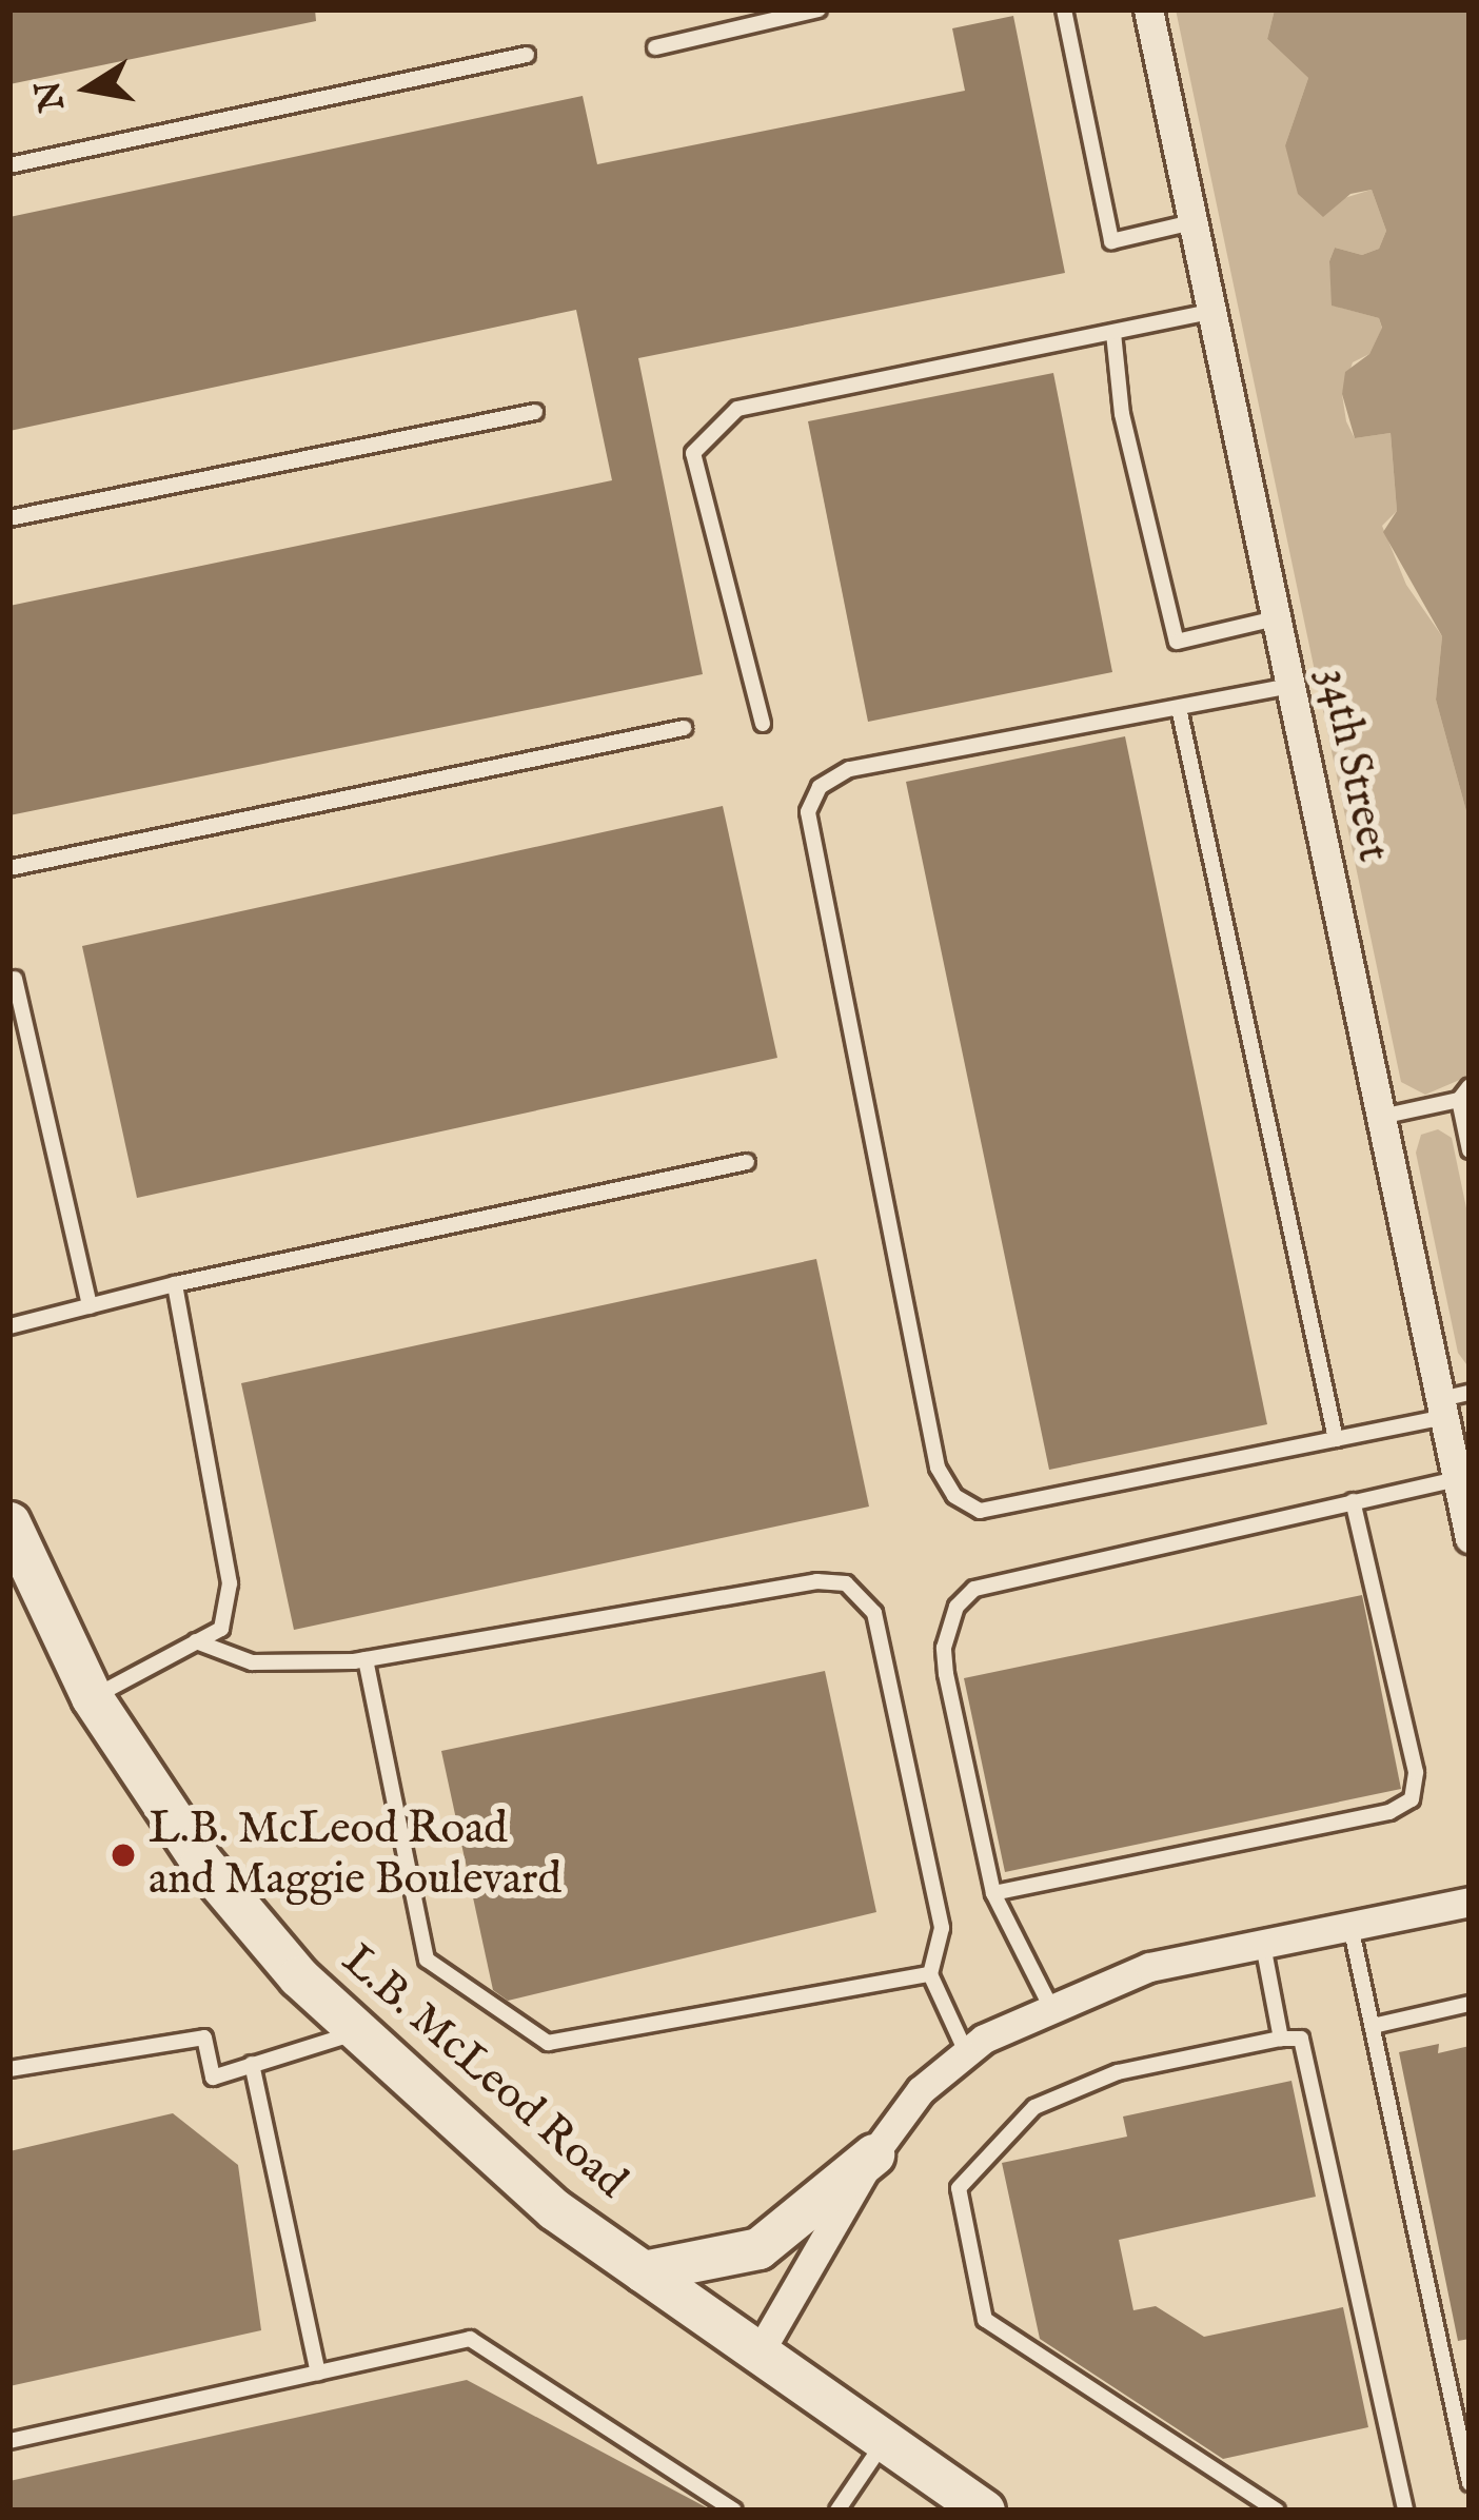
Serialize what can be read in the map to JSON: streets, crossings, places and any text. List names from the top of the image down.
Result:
{
  "streets": {
    "street": ["34th Street", "L.B. McLeod Road"]
  },
  "places": ["L.B. McLeod Road and Maggie Boulevard"],
  "north": "left"
}
